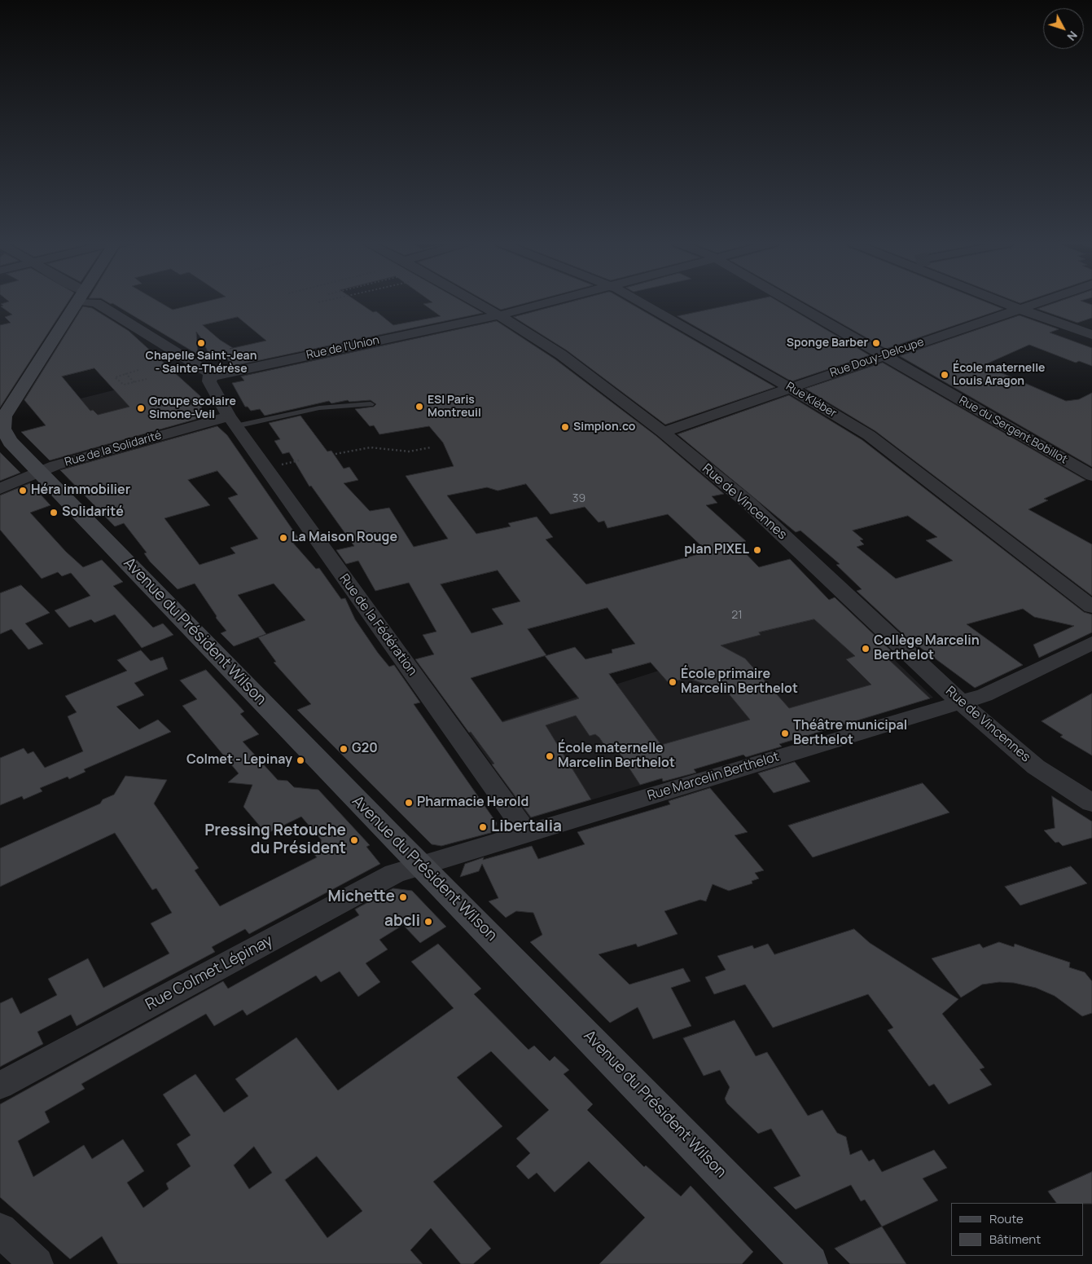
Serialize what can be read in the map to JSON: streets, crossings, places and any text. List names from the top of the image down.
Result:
{
  "streets": {
    "street": [
      "Rue de l'Union",
      "Rue Douy-Delcupe",
      "Rue Kléber",
      "Rue du Sergent Bobillot",
      "Rue de la Solidarité",
      "Rue de Vincennes",
      "Rue de la Fédération",
      "Avenue du Président Wilson",
      "Rue Marcelin Berthelot",
      "Rue Colmet Lépinay"
    ]
  },
  "crossings": [
    ["Rue de l'Union", "Rue de Vincennes"],
    ["Rue de l'Union", "Rue de la Fédération"],
    ["Rue Douy-Delcupe", "Rue Kléber"],
    ["Rue Douy-Delcupe", "Rue du Sergent Bobillot"],
    ["Rue Douy-Delcupe", "Rue de Vincennes"],
    ["Rue de la Solidarité", "Rue de la Fédération"],
    ["Rue de la Solidarité", "Avenue du Président Wilson"],
    ["Rue de Vincennes", "Rue Marcelin Berthelot"],
    ["Rue de la Fédération", "Rue Marcelin Berthelot"],
    ["Avenue du Président Wilson", "Rue Marcelin Berthelot"],
    ["Avenue du Président Wilson", "Rue Colmet Lépinay"],
    ["Rue Marcelin Berthelot", "Rue Colmet Lépinay"]
  ],
  "places": [
    "Chapelle Saint-Jean - Sainte-Thérèse",
    "Sponge Barber",
    "École maternelle Louis Aragon",
    "ESI Paris Montreuil",
    "Groupe scolaire Simone-Veil",
    "Simplon.co",
    "Héra immobilier",
    "Solidarité",
    "La Maison Rouge",
    "plan PIXEL",
    "Collège Marcelin Berthelot",
    "École primaire Marcelin Berthelot",
    "Théâtre municipal Berthelot",
    "G20",
    "École maternelle Marcelin Berthelot",
    "Colmet - Lepinay",
    "Pharmacie Herold",
    "Libertalia",
    "Pressing Retouche du Président",
    "Michette",
    "abcli"
  ],
  "house_numbers": ["39", "21"],
  "legend": ["Route", "Bâtiment"],
  "north": "bottom right"
}
